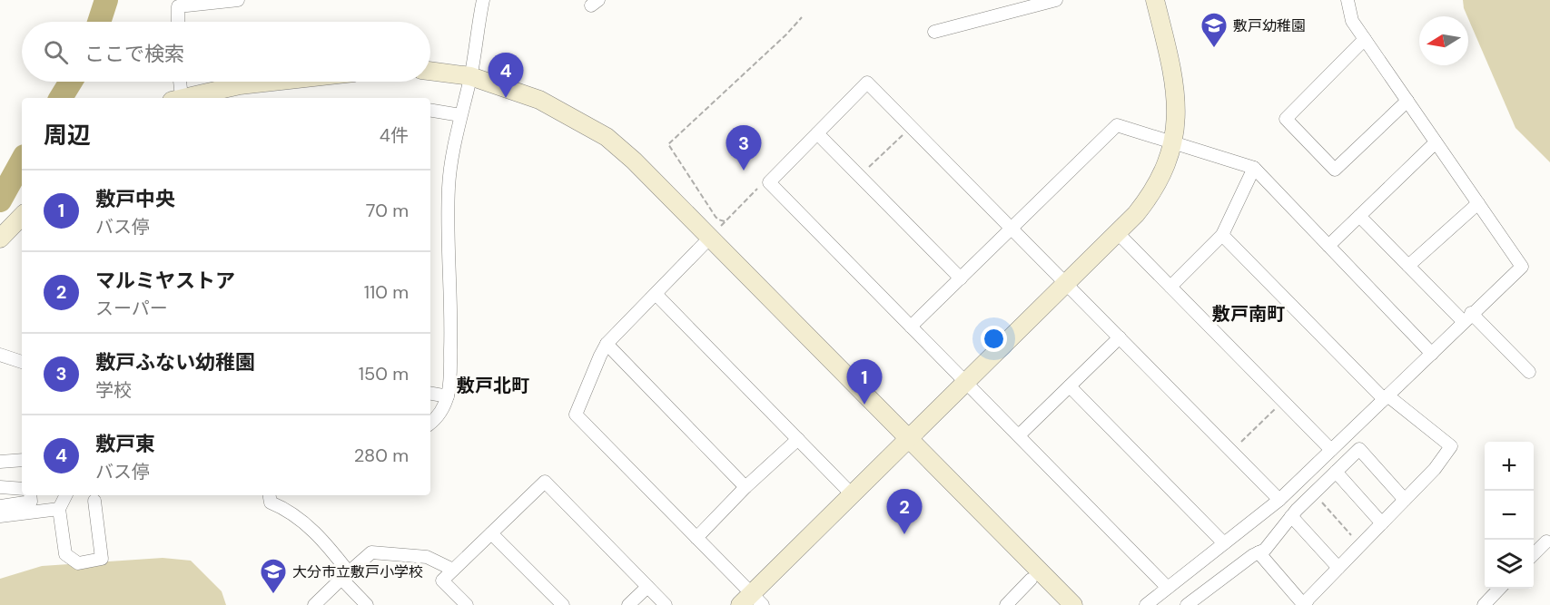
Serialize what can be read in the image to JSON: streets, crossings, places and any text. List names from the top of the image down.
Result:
{
  "districts": ["敷戸南町", "敷戸北町"],
  "places": {
    "school or university": ["敷戸幼稚園", "大分市立敷戸小学校"]
  },
  "north": "left",
  "page": {
    "search": "ここで検索",
    "pins": [
      "4",
      "3",
      "1",
      "2"
    ],
    "heading": ["周辺", "4件"],
    "list": [
      {
        "mark": "1",
        "name": "敷戸中央",
        "note": "バス停",
        "value": "70 m"
      },
      {
        "mark": "2",
        "name": "マルミヤストア",
        "note": "スーパー",
        "value": "110 m"
      },
      {
        "mark": "3",
        "name": "敷戸ふない幼稚園",
        "note": "学校",
        "value": "150 m"
      },
      {
        "mark": "4",
        "name": "敷戸東",
        "note": "バス停",
        "value": "280 m"
      }
    ],
    "map_buttons": ["+", "−"]
  }
}
